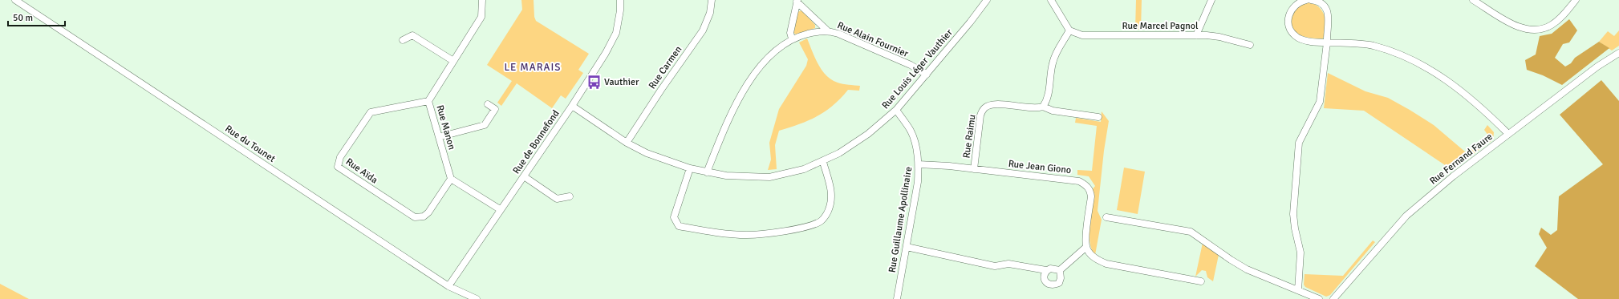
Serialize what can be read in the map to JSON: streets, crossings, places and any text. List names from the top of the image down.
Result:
{
  "streets": {
    "street": [
      "Rue Marcel Pagnol",
      "Rue Alain Fournier",
      "Rue Carmen",
      "Rue Louis Léger Vauthier",
      "Rue Manon",
      "Rue Raimu",
      "Rue de Bonnefond",
      "Rue du Tounet",
      "Rue Fernand Faure",
      "Rue Jean Giono",
      "Rue Aïda",
      "Rue Guillaume Apollinaire"
    ]
  },
  "crossings": [
    ["Rue Alain Fournier", "Rue Louis Léger Vauthier"],
    ["Rue Carmen", "Rue Louis Léger Vauthier"],
    ["Rue Louis Léger Vauthier", "Rue de Bonnefond"],
    ["Rue Louis Léger Vauthier", "Rue Guillaume Apollinaire"],
    ["Rue Manon", "Rue Aïda"],
    ["Rue Raimu", "Rue Jean Giono"],
    ["Rue de Bonnefond", "Rue du Tounet"],
    ["Rue Jean Giono", "Rue Guillaume Apollinaire"]
  ],
  "districts": ["LE MARAIS"],
  "places": {
    "bus stop": ["Vauthier"]
  },
  "scale_bar": "50 m"
}
